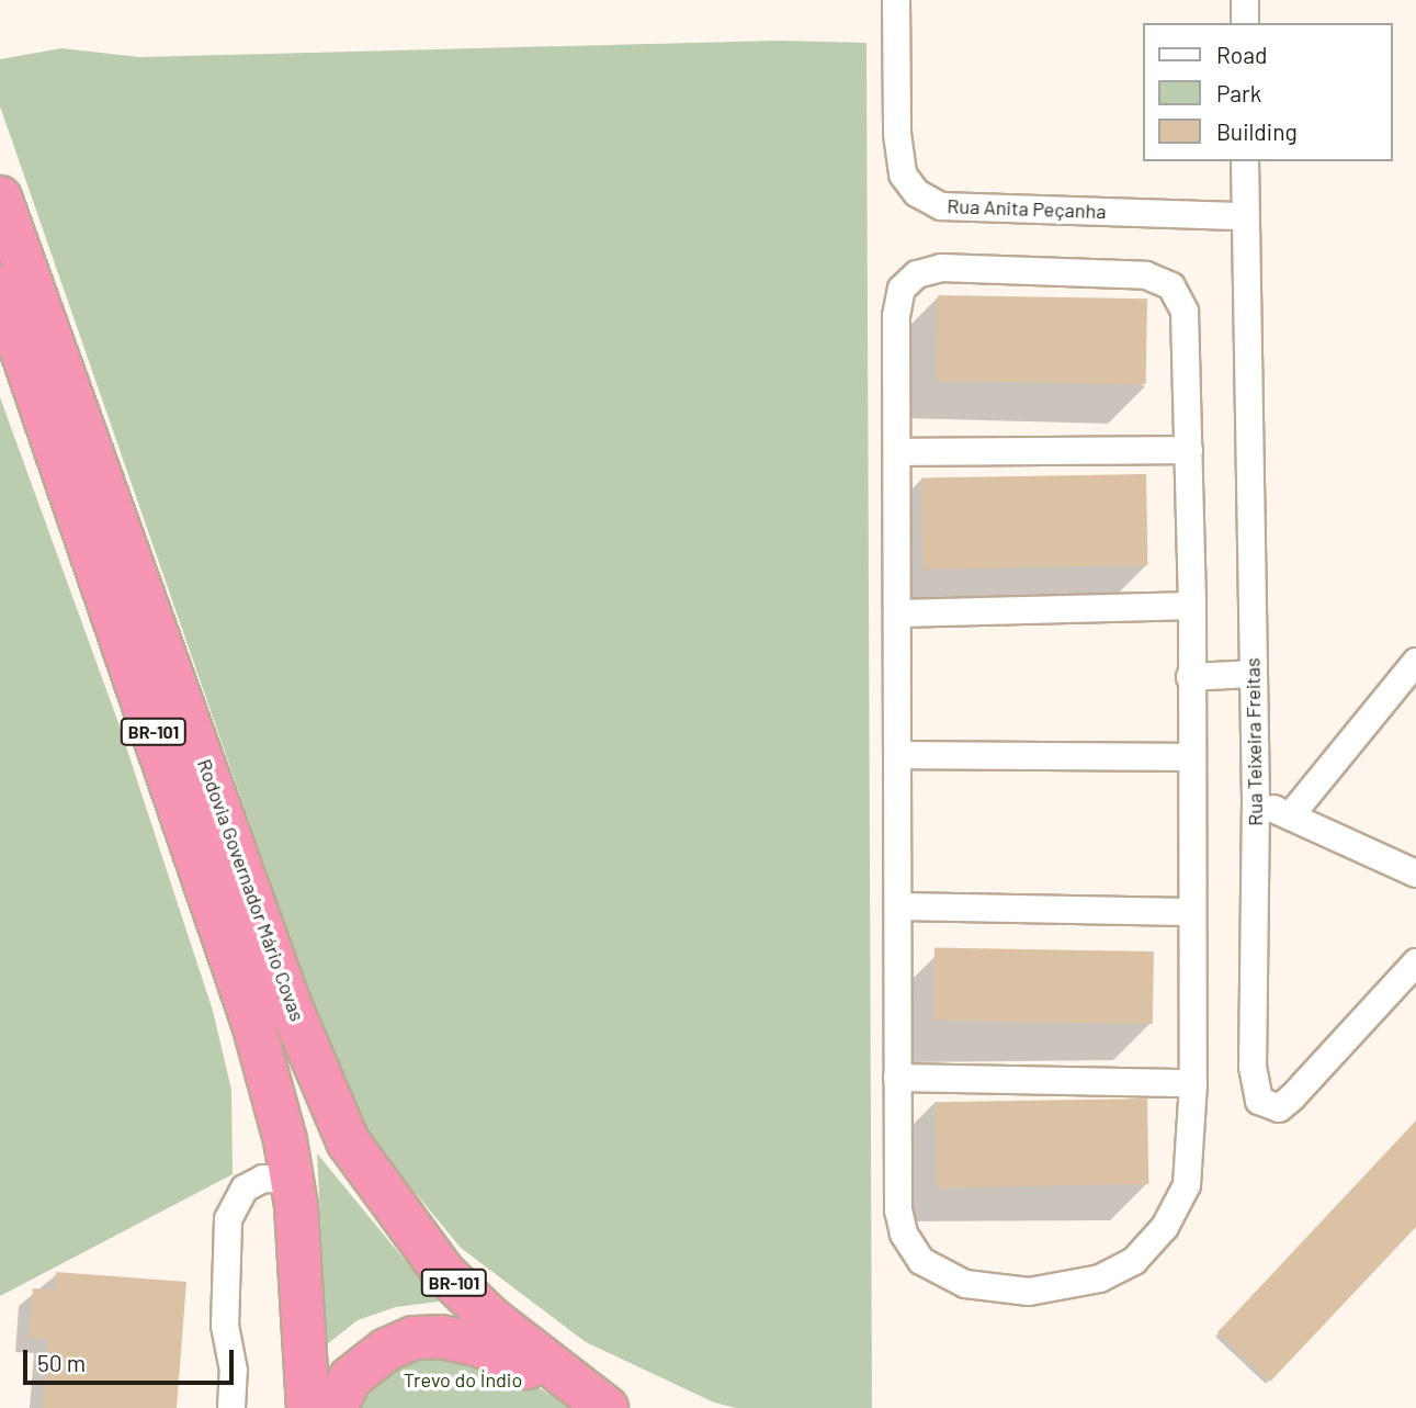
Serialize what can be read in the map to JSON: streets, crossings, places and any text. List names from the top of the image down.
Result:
{
  "streets": {
    "highway": ["BR-101", "Rodovia Governador Mário Covas"],
    "street": ["Rua Anita Peçanha", "Rua Teixeira Freitas"]
  },
  "crossings": [
    ["Rua Anita Peçanha", "Rua Teixeira Freitas"]
  ],
  "parks": ["Trevo do Índio"],
  "legend": ["Road", "Park", "Building"],
  "scale_bar": "50 m"
}
